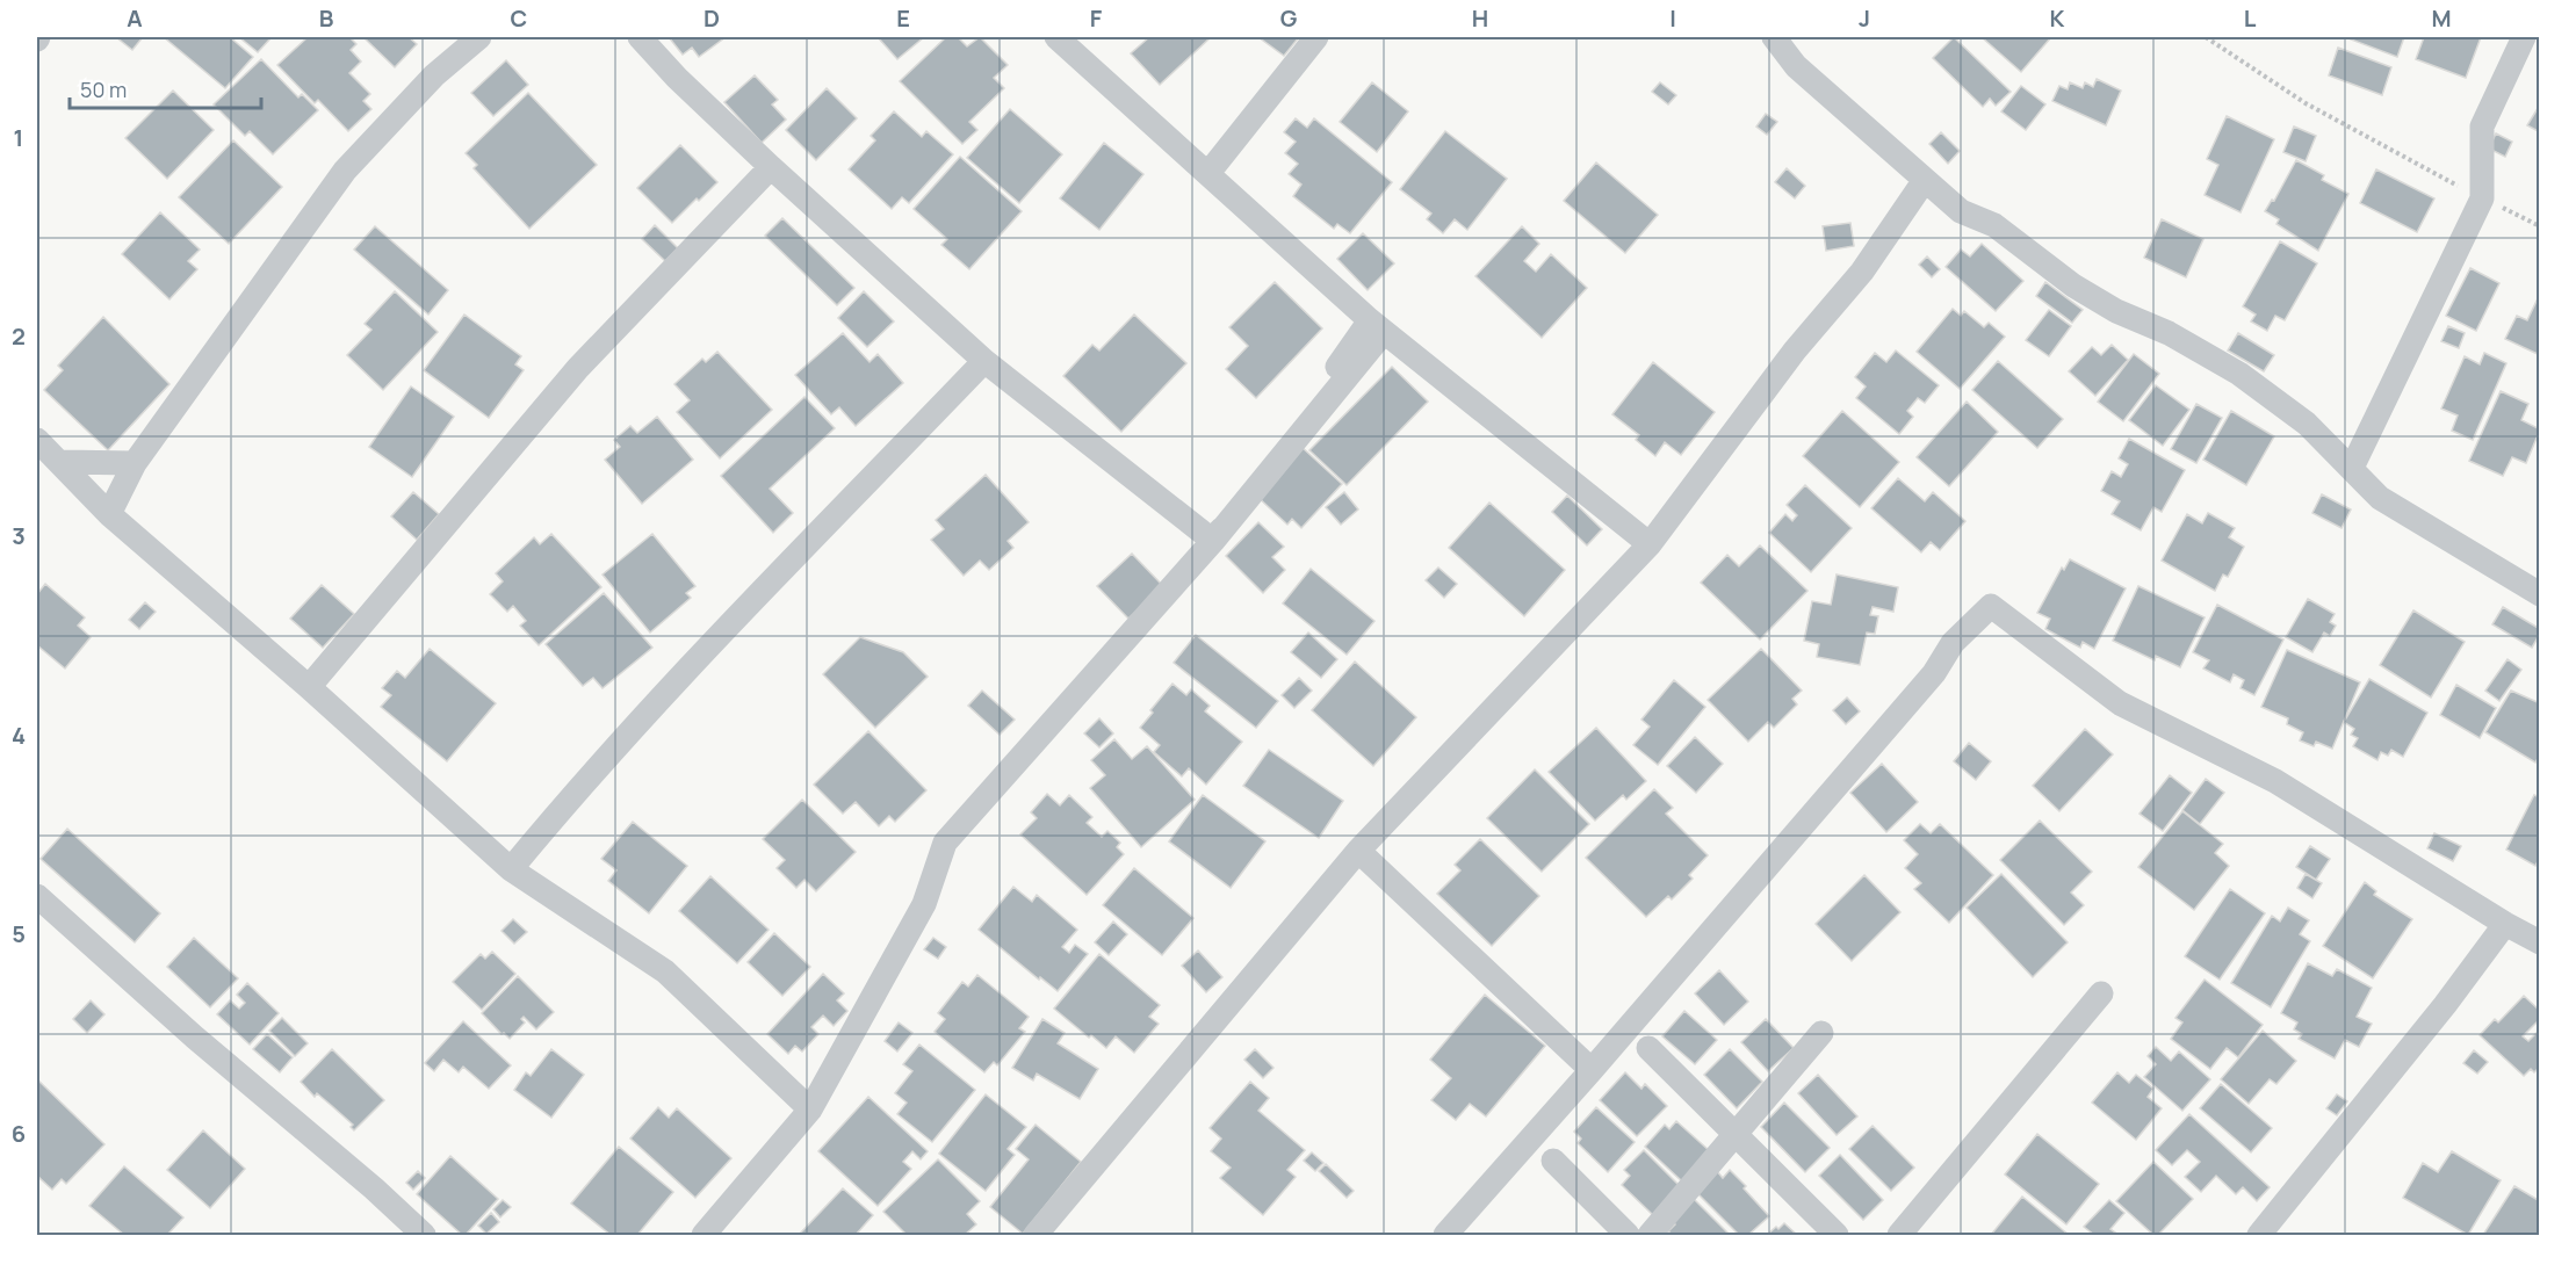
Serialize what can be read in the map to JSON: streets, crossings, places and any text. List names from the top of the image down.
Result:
{
  "scale_bar": "50 m",
  "grid": {
    "columns": [
      "A",
      "B",
      "C",
      "D",
      "E",
      "F",
      "G",
      "H",
      "I",
      "J",
      "K",
      "L",
      "M"
    ],
    "rows": [
      "1",
      "2",
      "3",
      "4",
      "5",
      "6"
    ]
  }
}
